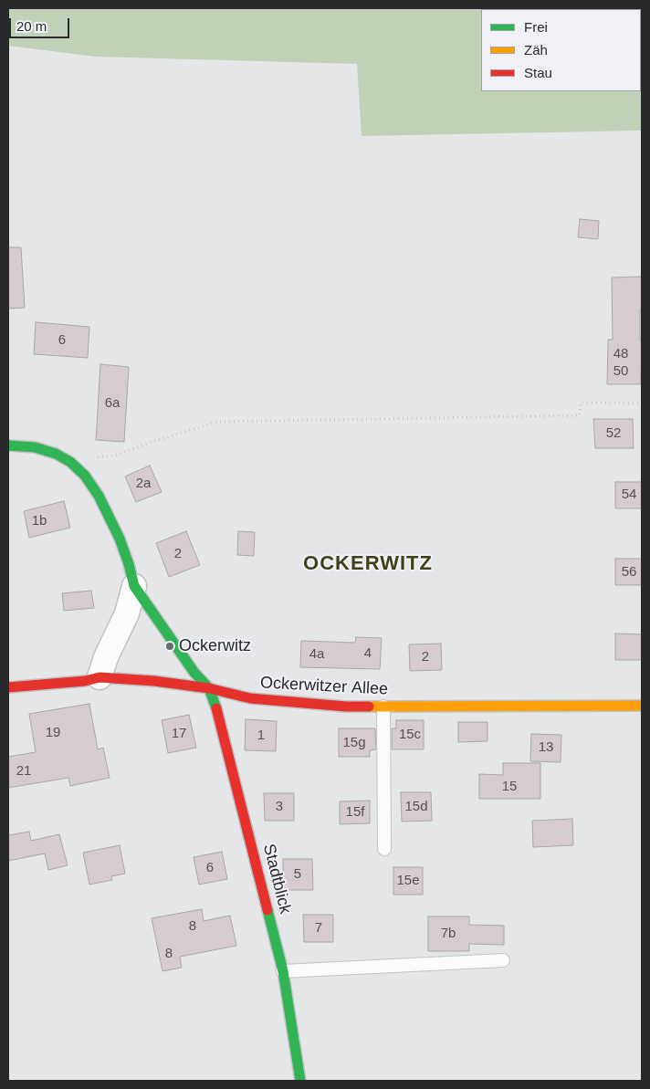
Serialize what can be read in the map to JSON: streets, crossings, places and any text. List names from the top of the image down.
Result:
{
  "streets": {
    "street": ["Ockerwitzer Allee", "Stadtblick"]
  },
  "crossings": [
    ["Ockerwitzer Allee", "Stadtblick"]
  ],
  "districts": ["OCKERWITZ"],
  "places": ["Ockerwitz"],
  "house_numbers": [
    "6",
    "48",
    "50",
    "6a",
    "52",
    "2a",
    "54",
    "1b",
    "2",
    "56",
    "4",
    "4a",
    "2",
    "19",
    "17",
    "15c",
    "1",
    "15g",
    "13",
    "21",
    "15",
    "3",
    "15d",
    "15f",
    "6",
    "5",
    "15e",
    "8",
    "7",
    "7b",
    "8"
  ],
  "legend": ["Frei", "Zäh", "Stau"],
  "scale_bar": "20 m"
}
